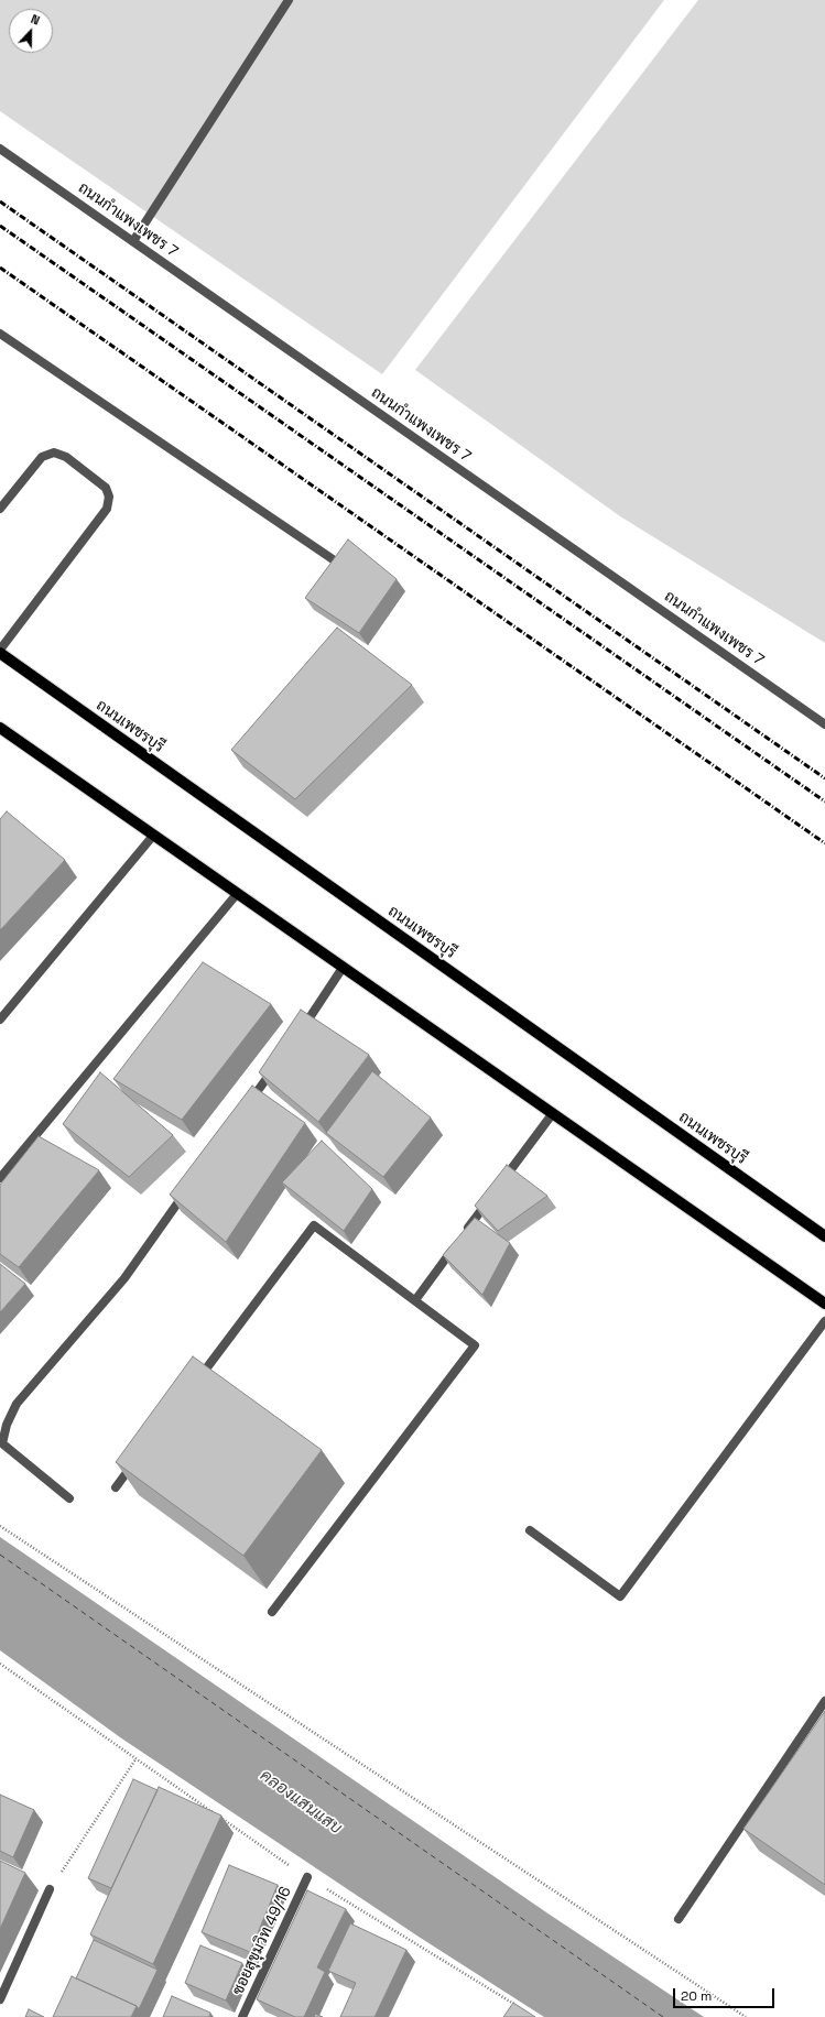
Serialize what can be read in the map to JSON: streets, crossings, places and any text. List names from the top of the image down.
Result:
{
  "streets": {
    "main road": ["ถนนเพชรบุรี"],
    "street": ["ถนนกำแพงเพชร 7", "ซอยสุขุมวิท 49/16"]
  },
  "water": ["คลองแสนแสบ"],
  "scale_bar": "20 m",
  "north": "top"
}
